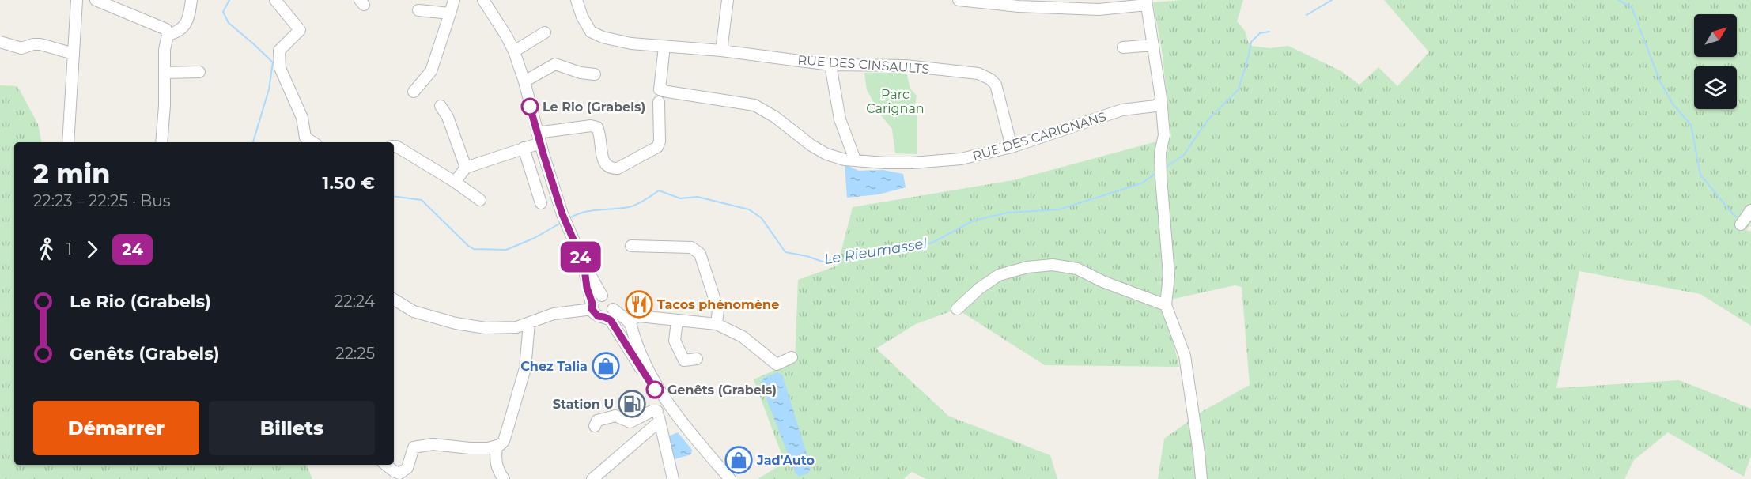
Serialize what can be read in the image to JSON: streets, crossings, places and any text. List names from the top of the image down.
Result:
{
  "streets": {
    "street": ["RUE DES CINSAULTS", "RUE DES CARIGNANS"]
  },
  "crossings": [
    ["RUE DES CINSAULTS", "RUE DES CARIGNANS"]
  ],
  "water": ["Le Rieumassel"],
  "parks": ["Parc Carignan"],
  "places": {
    "other": ["Le Rio (Grabels)", "Genêts (Grabels)"],
    "restaurant": ["Tacos phénomène"],
    "shop": ["Chez Talia", "Jad'Auto"],
    "fuel station": ["Station U"]
  },
  "lines": ["bus line 24"],
  "north": "top right",
  "page": {
    "on_map": "24",
    "heading": ["2 min", "22:23 – 22:25 · Bus", "1.50 €"],
    "legs": ["1", "24"],
    "list": [
      {
        "name": "Le Rio (Grabels)",
        "value": "22:24"
      },
      {
        "name": "Genêts (Grabels)",
        "value": "22:25"
      }
    ],
    "buttons": ["Démarrer", "Billets"]
  }
}
